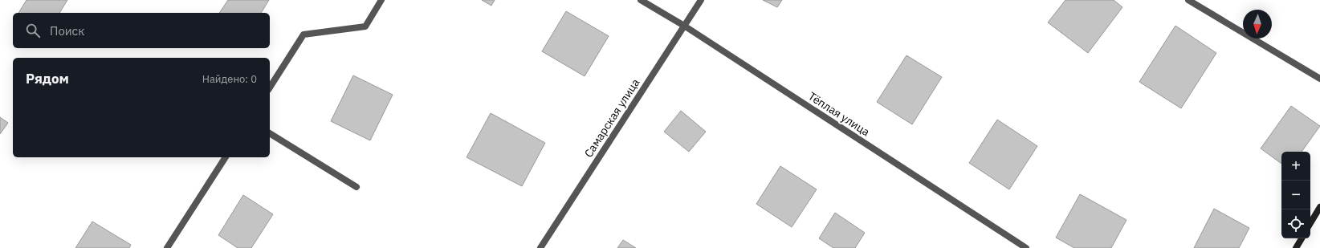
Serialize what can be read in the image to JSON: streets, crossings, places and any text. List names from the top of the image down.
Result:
{
  "streets": {
    "street": ["Тёплая улица", "Самарская улица"]
  },
  "crossings": [
    ["Тёплая улица", "Самарская улица"]
  ],
  "north": "bottom",
  "page": {
    "search": "Поиск",
    "heading": ["Рядом", "Найдено: 0"],
    "map_buttons": ["+", "−"]
  }
}
